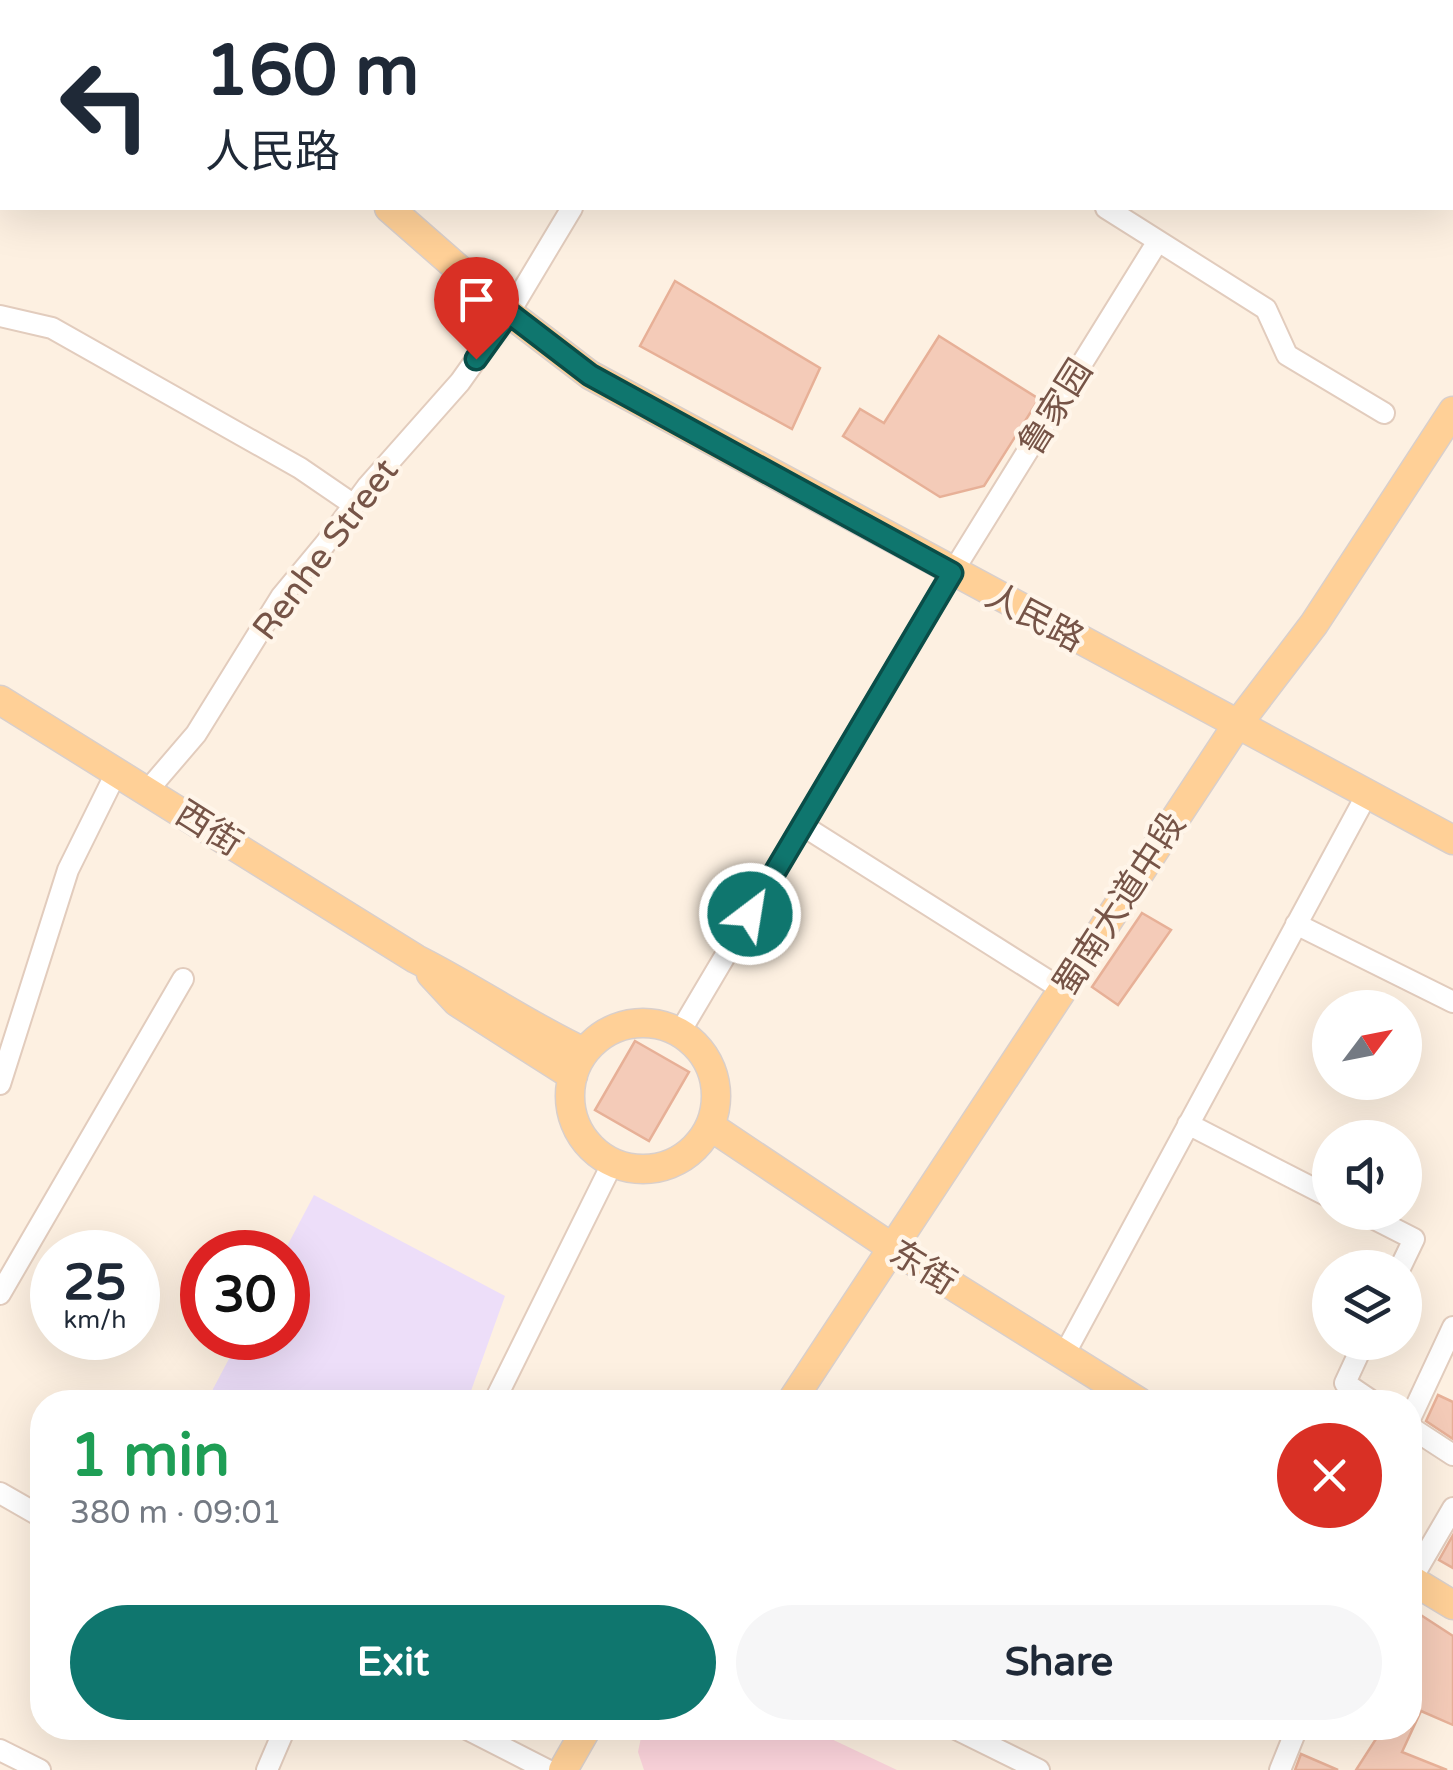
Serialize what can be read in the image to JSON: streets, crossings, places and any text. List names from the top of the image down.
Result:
{
  "streets": {
    "main road": [
      "人民路",
      "西街",
      "蜀南大道中段",
      "东街"
    ],
    "street": ["鲁家园", "Renhe Street"]
  },
  "crossings": [
    ["鲁家园", "人民路"],
    ["鲁家园", "西街"],
    ["鲁家园", "东街"],
    ["Renhe Street", "人民路"],
    ["Renhe Street", "西街"],
    ["人民路", "蜀南大道中段"],
    ["西街", "东街"],
    ["蜀南大道中段", "东街"]
  ],
  "north": "top right",
  "page": {
    "turn": ["160 m", "人民路"],
    "speed": "25 km/h",
    "limit": "30",
    "heading": ["1 min", "380 m · 09:01"],
    "buttons": ["Exit", "Share"]
  }
}
